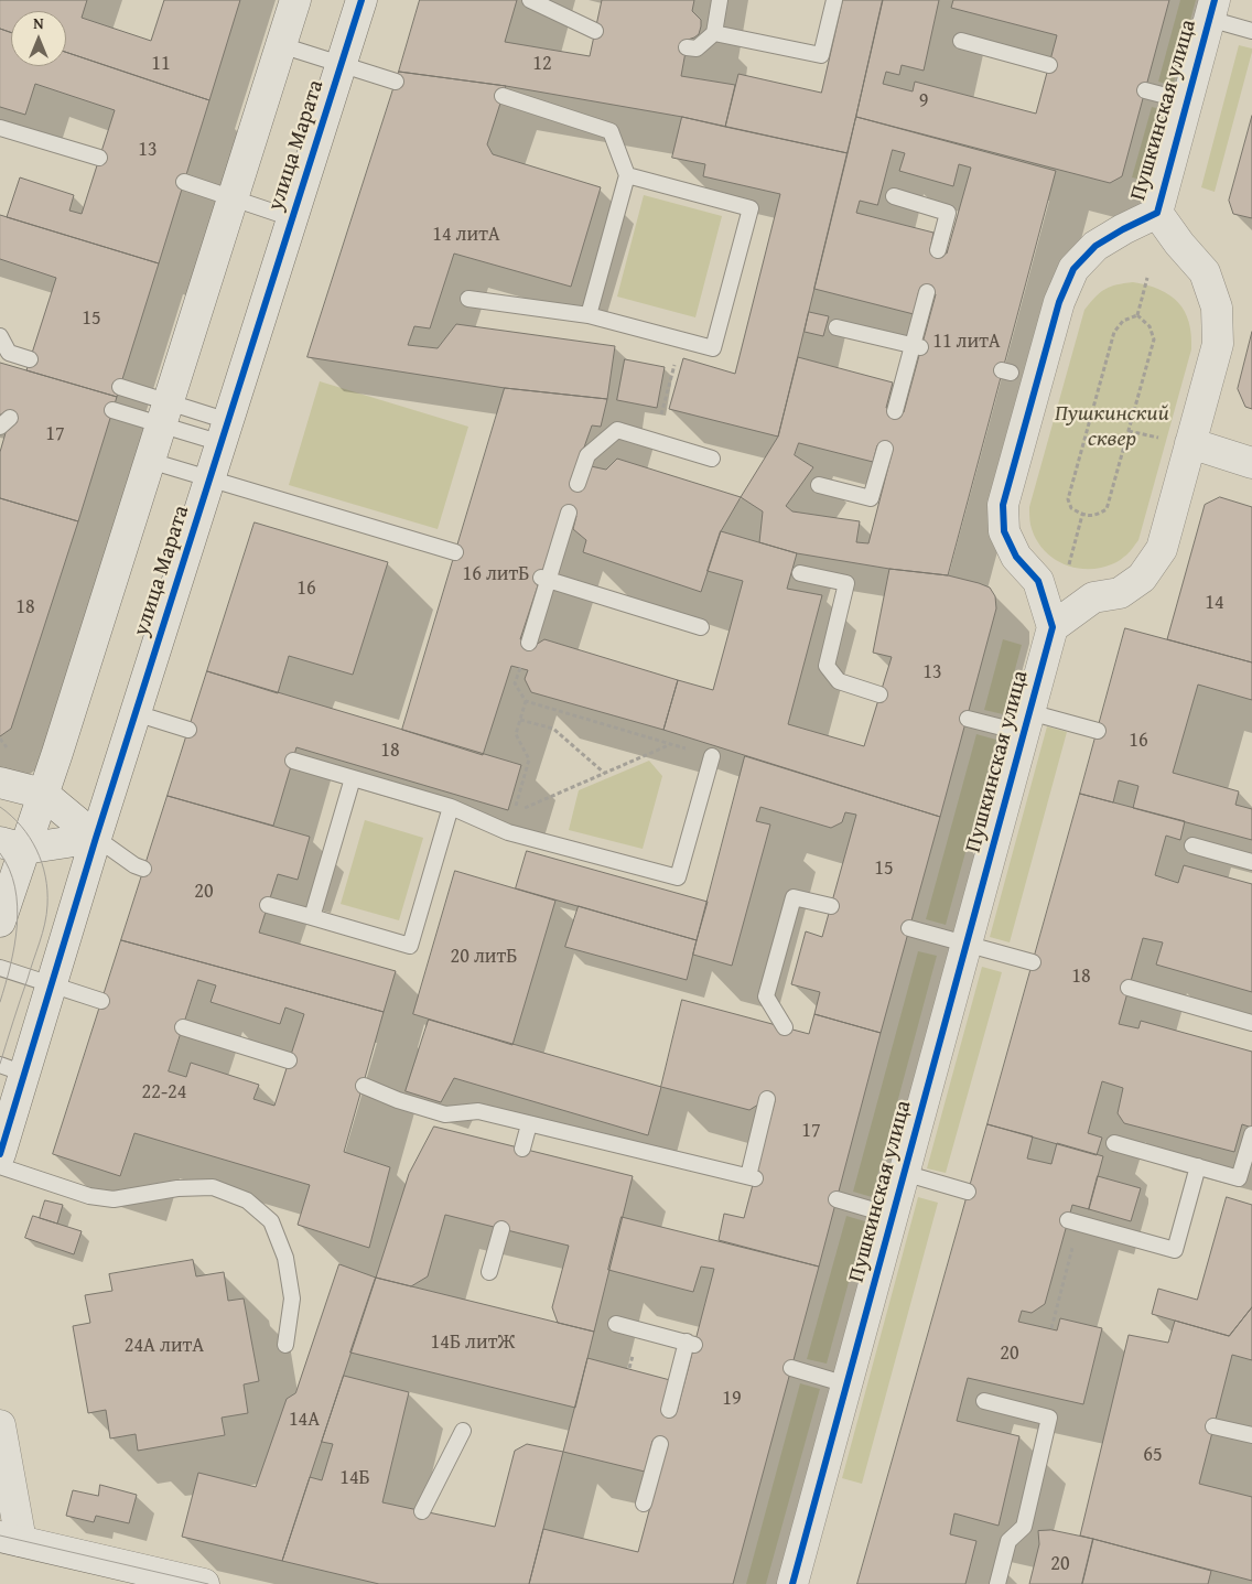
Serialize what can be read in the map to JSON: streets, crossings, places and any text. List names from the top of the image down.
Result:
{
  "streets": {
    "street": ["Пушкинская улица", "улица Марата"]
  },
  "parks": ["Пушкинский сквер"],
  "house_numbers": [
    "11",
    "12",
    "9",
    "13",
    "14 литА",
    "15",
    "11 литА",
    "17",
    "16 литБ",
    "16",
    "14",
    "18",
    "13",
    "16",
    "18",
    "15",
    "20",
    "20 литБ",
    "18",
    "22-24",
    "17",
    "14Б литЖ",
    "24А литА",
    "20",
    "19",
    "14А",
    "65",
    "14Б",
    "20"
  ],
  "north": "top"
}
